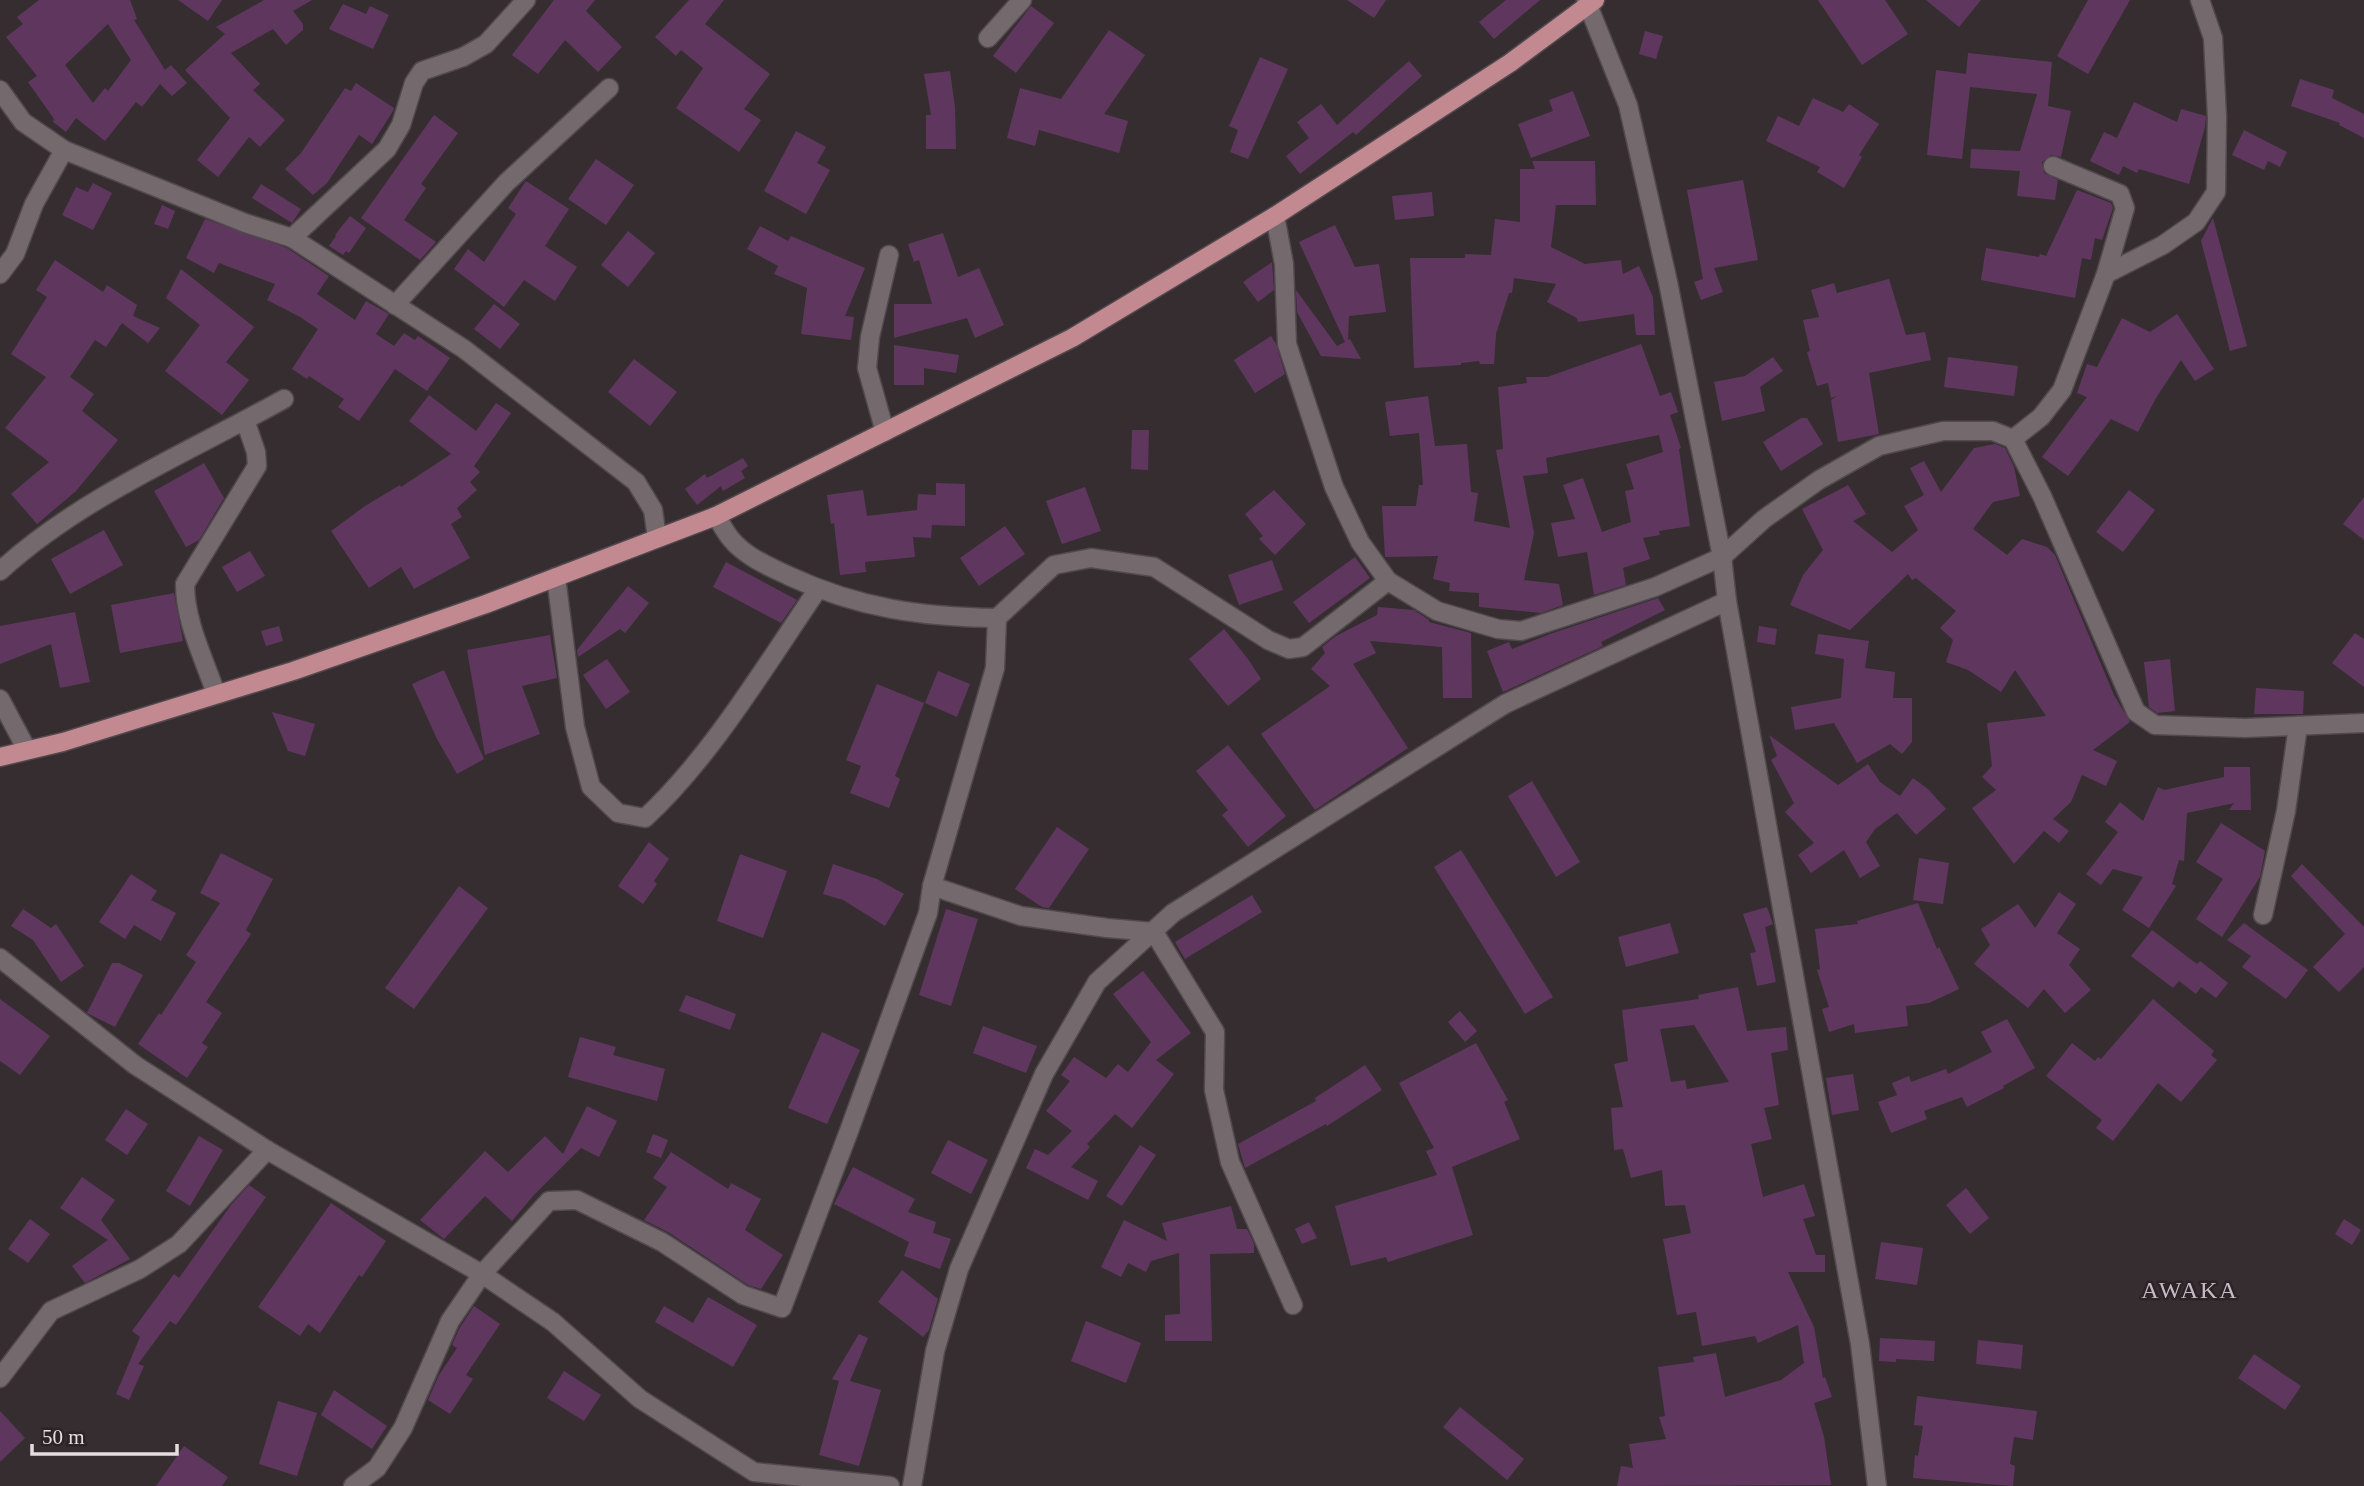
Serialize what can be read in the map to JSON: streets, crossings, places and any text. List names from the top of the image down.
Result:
{
  "districts": ["AWAKA"],
  "scale_bar": "50 m"
}
